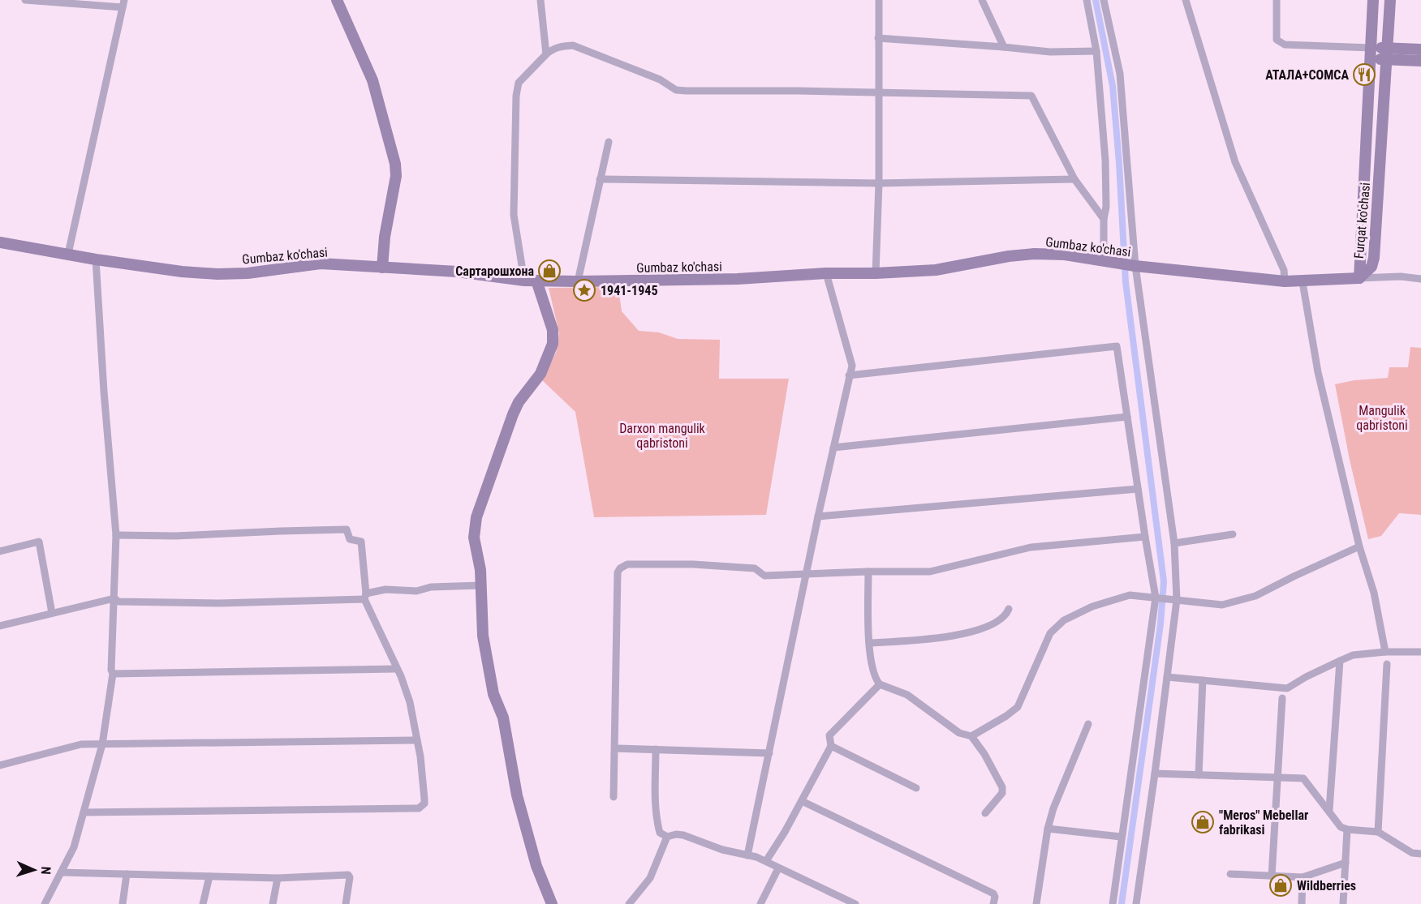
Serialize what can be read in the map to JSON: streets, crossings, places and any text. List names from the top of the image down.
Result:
{
  "streets": {
    "main road": ["Furqat ko'chasi", "Gumbaz ko'chasi"]
  },
  "crossings": [
    ["Furqat ko'chasi", "Gumbaz ko'chasi"]
  ],
  "parks": ["Mangulik qabristoni", "Darxon mangulik qabristoni"],
  "places": {
    "restaurant": ["АТАЛА+СОМСА"],
    "shop": ["Сартарошхона", "\"Meros\" Mebellar fabrikasi", "Wildberries"],
    "place": ["1941-1945"]
  },
  "north": "right"
}
